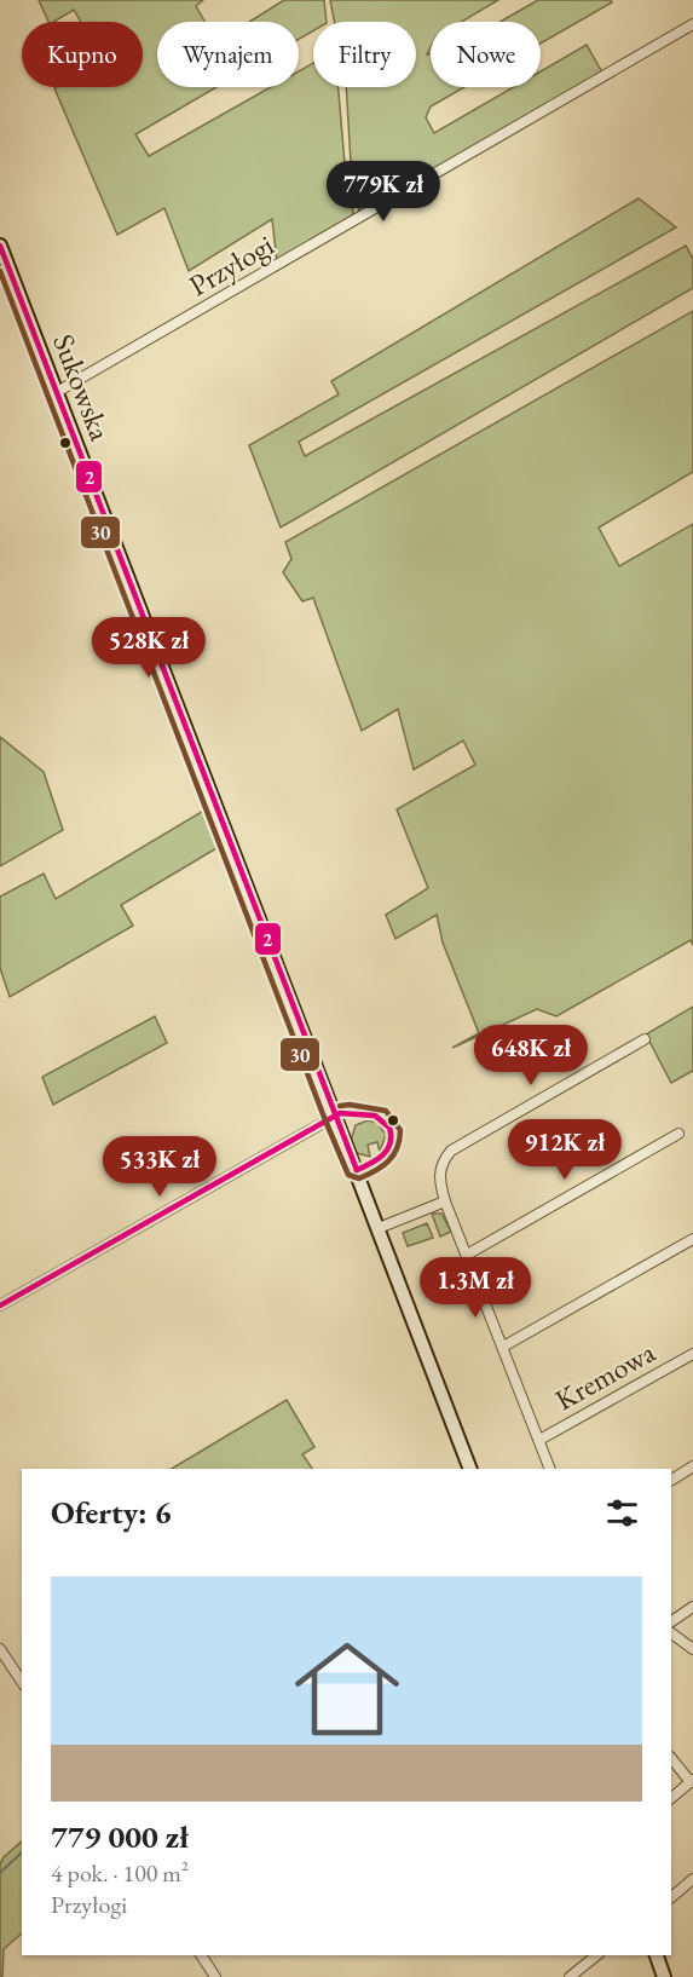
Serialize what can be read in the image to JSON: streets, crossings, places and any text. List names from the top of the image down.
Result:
{
  "streets": {
    "street": ["Przyłogi", "Sukowska", "Kremowa"]
  },
  "crossings": [
    ["Przyłogi", "Sukowska"]
  ],
  "lines": ["transit line 2", "transit line 30"],
  "page": {
    "chip": [
      "Kupno",
      "Wynajem",
      "Filtry",
      "Nowe"
    ],
    "price": [
      "779K zł",
      "528K zł",
      "648K zł",
      "912K zł",
      "533K zł",
      "1.3M zł"
    ],
    "heading": "Oferty: 6",
    "list": [
      {
        "name": "779 000 zł",
        "note": "4 pok. · 100 m² · Przyłogi"
      }
    ]
  }
}
